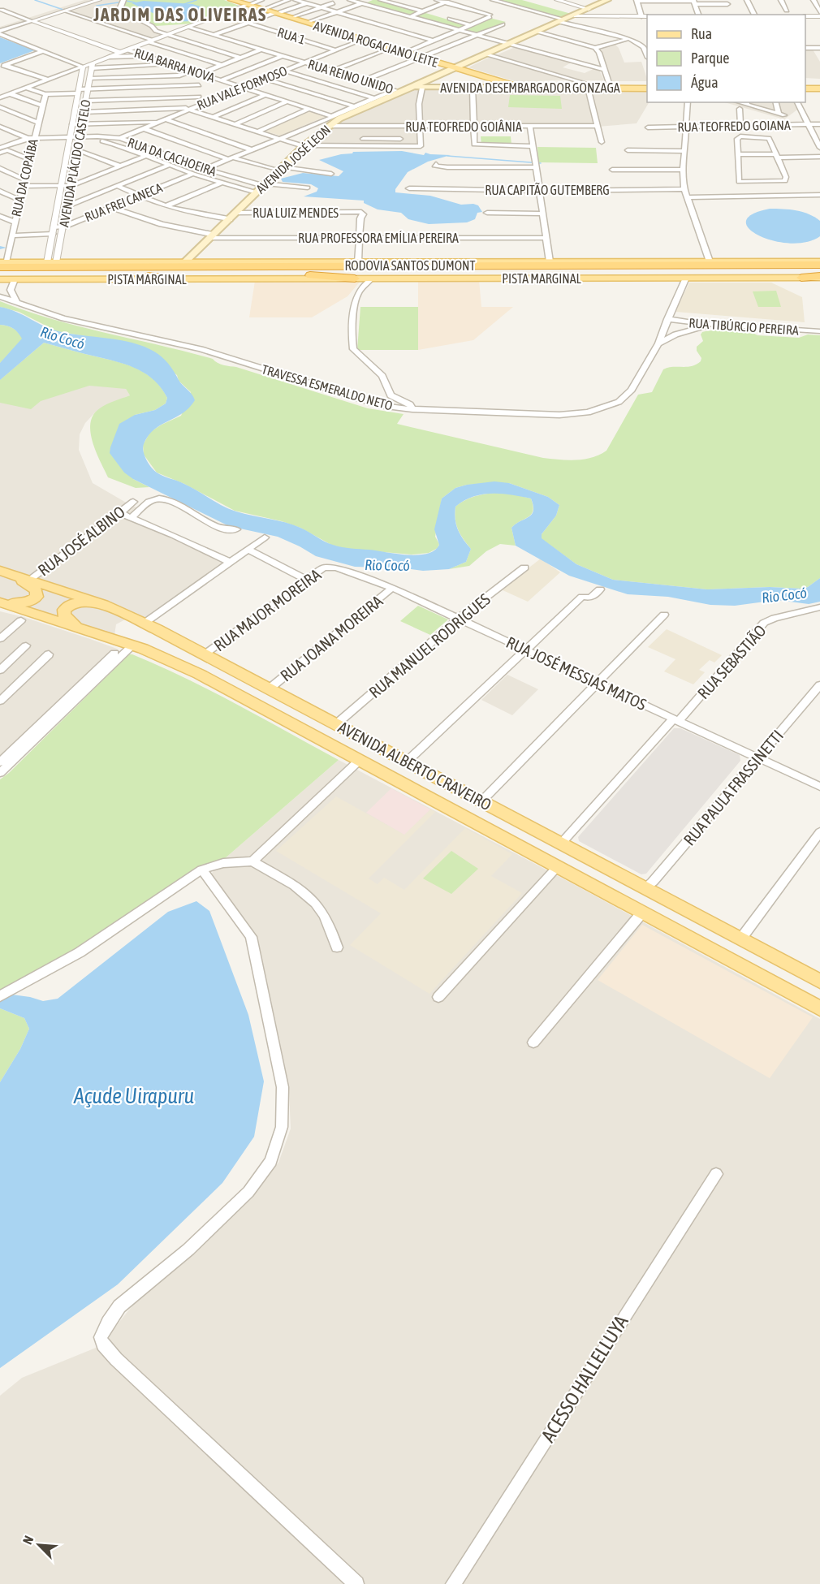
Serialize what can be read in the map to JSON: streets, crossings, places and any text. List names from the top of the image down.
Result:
{
  "streets": {
    "highway": ["RODOVIA SANTOS DUMONT"],
    "main road": [
      "AVENIDA ROGACIANO LEITE",
      "AVENIDA DESEMBARGADOR GONZAGA",
      "AVENIDA JOSÉ LEON",
      "PISTA MARGINAL",
      "AVENIDA ALBERTO CRAVEIRO"
    ],
    "street": [
      "RUA 1",
      "RUA BARRA NOVA",
      "RUA REINO UNIDO",
      "RUA VALE FORMOSO",
      "RUA TEOFREDO GOIANA",
      "RUA TEOFREDO GOIÂNIA",
      "RUA DA CACHOEIRA",
      "AVENIDA PLÁCIDO CASTELO",
      "RUA DA COPAÍBA",
      "RUA CAPITÃO GUTEMBERG",
      "RUA FREI CANECA",
      "RUA LUIZ MENDES",
      "RUA PROFESSORA EMÍLIA PEREIRA",
      "RUA TIBÚRCIO PEREIRA",
      "TRAVESSA ESMERALDO NETO",
      "RUA JOSÉ ALBINO",
      "RUA MAJOR MOREIRA",
      "RUA JOANA MOREIRA",
      "RUA MANUEL RODRIGUES",
      "RUA SEBASTIÃO",
      "RUA JOSÉ MESSIAS MATOS",
      "RUA PAULA FRASSINETTI",
      "ACESSO HALLELLUYA"
    ]
  },
  "crossings": [
    ["RUA 1", "RUA VALE FORMOSO"],
    ["AVENIDA ROGACIANO LEITE", "RUA VALE FORMOSO"],
    ["AVENIDA ROGACIANO LEITE", "AVENIDA DESEMBARGADOR GONZAGA"],
    ["AVENIDA ROGACIANO LEITE", "AVENIDA JOSÉ LEON"],
    ["RUA BARRA NOVA", "RUA VALE FORMOSO"],
    ["RUA BARRA NOVA", "AVENIDA JOSÉ LEON"],
    ["RUA REINO UNIDO", "RUA VALE FORMOSO"],
    ["RUA REINO UNIDO", "AVENIDA JOSÉ LEON"],
    ["RUA VALE FORMOSO", "RUA DA CACHOEIRA"],
    ["AVENIDA DESEMBARGADOR GONZAGA", "AVENIDA JOSÉ LEON"],
    ["RUA TEOFREDO GOIÂNIA", "AVENIDA JOSÉ LEON"],
    ["RUA DA CACHOEIRA", "AVENIDA JOSÉ LEON"],
    ["RUA DA CACHOEIRA", "AVENIDA PLÁCIDO CASTELO"],
    ["RUA DA CACHOEIRA", "RUA FREI CANECA"],
    ["AVENIDA JOSÉ LEON", "RUA LUIZ MENDES"],
    ["AVENIDA JOSÉ LEON", "RUA PROFESSORA EMÍLIA PEREIRA"],
    ["AVENIDA JOSÉ LEON", "PISTA MARGINAL"],
    ["AVENIDA PLÁCIDO CASTELO", "RUA FREI CANECA"],
    ["AVENIDA PLÁCIDO CASTELO", "PISTA MARGINAL"],
    ["RUA DA COPAÍBA", "RUA FREI CANECA"],
    ["RUA DA COPAÍBA", "RODOVIA SANTOS DUMONT"],
    ["RUA DA COPAÍBA", "PISTA MARGINAL"],
    ["RUA FREI CANECA", "RUA LUIZ MENDES"],
    ["RUA FREI CANECA", "RUA PROFESSORA EMÍLIA PEREIRA"],
    ["RUA LUIZ MENDES", "RUA PROFESSORA EMÍLIA PEREIRA"],
    ["RODOVIA SANTOS DUMONT", "PISTA MARGINAL"],
    ["PISTA MARGINAL", "TRAVESSA ESMERALDO NETO"],
    ["RUA TIBÚRCIO PEREIRA", "TRAVESSA ESMERALDO NETO"],
    ["RUA JOSÉ ALBINO", "AVENIDA ALBERTO CRAVEIRO"],
    ["RUA MAJOR MOREIRA", "RUA JOSÉ MESSIAS MATOS"],
    ["RUA MAJOR MOREIRA", "AVENIDA ALBERTO CRAVEIRO"],
    ["RUA JOANA MOREIRA", "RUA JOSÉ MESSIAS MATOS"],
    ["RUA JOANA MOREIRA", "AVENIDA ALBERTO CRAVEIRO"],
    ["RUA MANUEL RODRIGUES", "RUA JOSÉ MESSIAS MATOS"],
    ["RUA MANUEL RODRIGUES", "AVENIDA ALBERTO CRAVEIRO"],
    ["RUA SEBASTIÃO", "RUA JOSÉ MESSIAS MATOS"],
    ["RUA SEBASTIÃO", "AVENIDA ALBERTO CRAVEIRO"],
    ["RUA JOSÉ MESSIAS MATOS", "RUA PAULA FRASSINETTI"],
    ["AVENIDA ALBERTO CRAVEIRO", "RUA PAULA FRASSINETTI"]
  ],
  "districts": ["JARDIM DAS OLIVEIRAS"],
  "water": ["Rio Cocó", "Açude Uirapuru"],
  "legend": ["Rua", "Parque", "Água"],
  "north": "top left"
}
